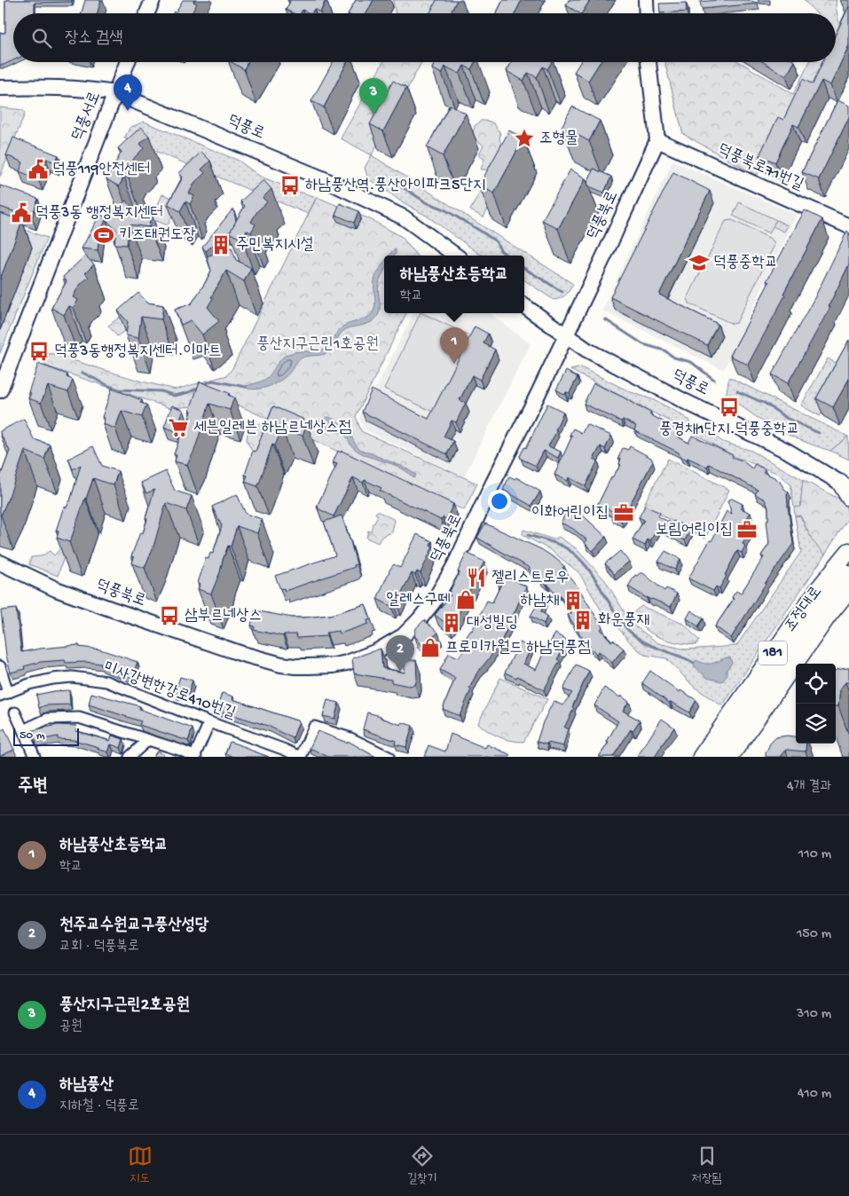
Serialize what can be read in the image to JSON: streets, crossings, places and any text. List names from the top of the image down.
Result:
{
  "streets": {
    "main road": ["조정대로", "181"],
    "street": [
      "덕풍서로",
      "덕풍로",
      "덕풍북로71번길",
      "덕풍북로",
      "미사강변한강로410번길"
    ]
  },
  "crossings": [
    ["덕풍서로", "덕풍로"],
    ["덕풍로", "덕풍북로"],
    ["덕풍북로71번길", "덕풍북로"]
  ],
  "parks": ["풍산지구근린1호공원"],
  "places": {
    "place": ["조형물"],
    "public building": ["덕풍119안전센터", "덕풍3동 행정복지센터"],
    "bus stop": [
      "하남풍산역.풍산아이파크5단지",
      "덕풍3동행정복지센터.이마트",
      "풍경채1단지.덕풍중학교",
      "삼부르네상스"
    ],
    "sports": ["키즈태권도장"],
    "building": [
      "주민복지시설",
      "하남채",
      "화운풍재",
      "대성빌딩"
    ],
    "school or university": ["덕풍중학교"],
    "supermarket": ["세븐일레븐 하남르네상스점"],
    "office": ["이화어린이집", "보림어린이집"],
    "restaurant": ["젤리스트로우"],
    "shop": ["알레스구떼", "프로미카월드 하남덕풍점"]
  },
  "scale_bar": "50 m",
  "page": {
    "search": "장소 검색",
    "pins": [
      "4",
      "3",
      "1",
      "2"
    ],
    "popup": ["하남풍산초등학교", "학교"],
    "scale": "50 m",
    "heading": ["주변", "4개 결과"],
    "list": [
      {
        "mark": "1",
        "name": "하남풍산초등학교",
        "note": "학교",
        "value": "110 m"
      },
      {
        "mark": "2",
        "name": "천주교수원교구풍산성당",
        "note": "교회 · 덕풍북로",
        "value": "150 m"
      },
      {
        "mark": "3",
        "name": "풍산지구근린2호공원",
        "note": "공원",
        "value": "310 m"
      },
      {
        "mark": "4",
        "name": "하남풍산",
        "note": "지하철 · 덕풍로",
        "value": "410 m"
      }
    ],
    "nav": ["지도", "길찾기", "저장됨"]
  }
}
